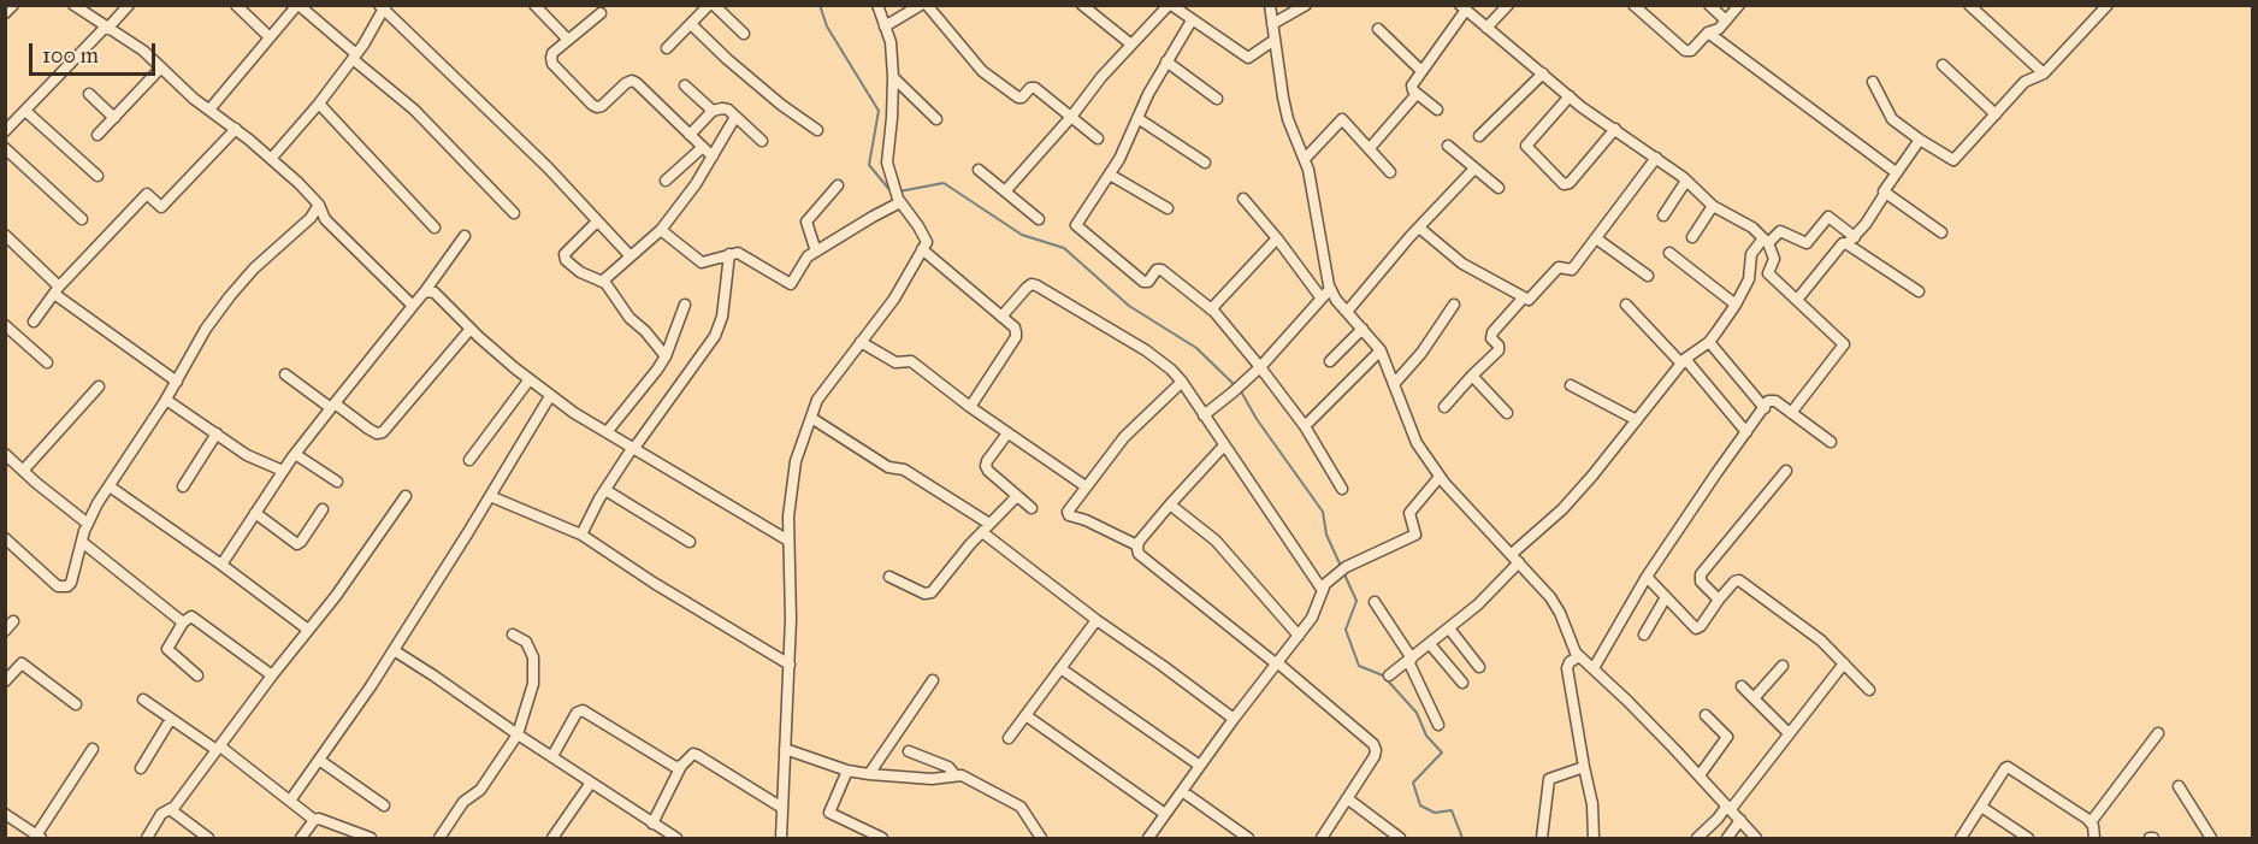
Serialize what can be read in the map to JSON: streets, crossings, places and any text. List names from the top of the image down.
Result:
{
  "scale_bar": "100 m"
}
